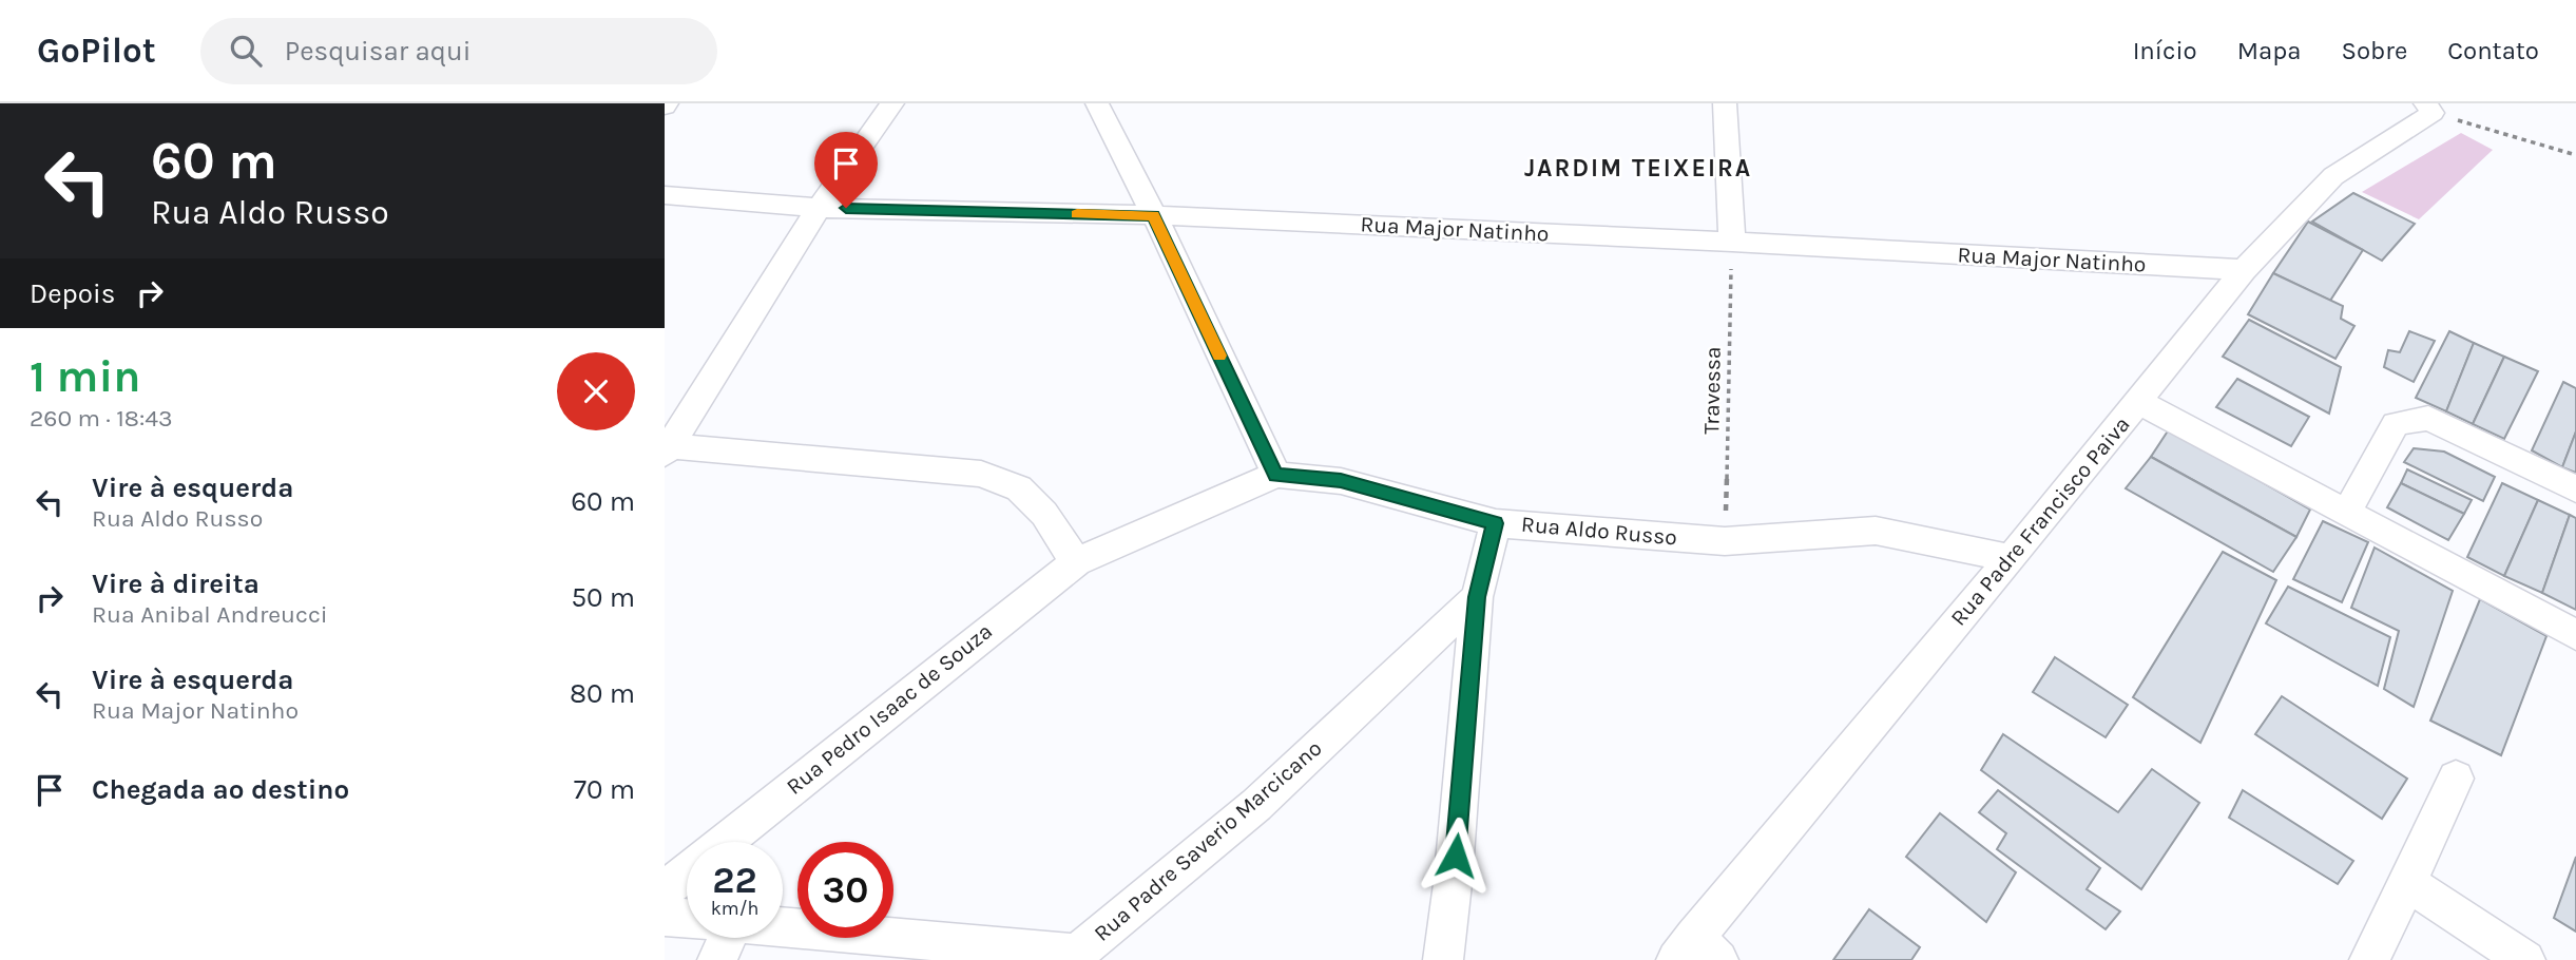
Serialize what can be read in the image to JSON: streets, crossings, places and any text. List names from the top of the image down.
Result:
{
  "streets": {
    "street": [
      "Rua Major Natinho",
      "Rua Padre Francisco Paiva",
      "Rua Aldo Russo",
      "Rua Pedro Isaac de Souza",
      "Rua Padre Saverio Marcicano"
    ],
    "path": ["Travessa"]
  },
  "crossings": [
    ["Rua Major Natinho", "Travessa"],
    ["Rua Major Natinho", "Rua Padre Francisco Paiva"],
    ["Travessa", "Rua Aldo Russo"],
    ["Rua Padre Francisco Paiva", "Rua Aldo Russo"],
    ["Rua Aldo Russo", "Rua Pedro Isaac de Souza"]
  ],
  "districts": ["JARDIM TEIXEIRA"],
  "page": {
    "header": "GoPilot",
    "search": "Pesquisar aqui",
    "nav": [
      "Início",
      "Mapa",
      "Sobre",
      "Contato"
    ],
    "turn": ["60 m", "Rua Aldo Russo"],
    "then": "Depois",
    "heading": ["1 min", "260 m · 18:43"],
    "list": [
      {
        "name": "Vire à esquerda",
        "note": "Rua Aldo Russo",
        "value": "60 m"
      },
      {
        "name": "Vire à direita",
        "note": "Rua Anibal Andreucci",
        "value": "50 m"
      },
      {
        "name": "Vire à esquerda",
        "note": "Rua Major Natinho",
        "value": "80 m"
      },
      {
        "name": "Chegada ao destino",
        "value": "70 m"
      }
    ],
    "speed": "22 km/h",
    "limit": "30"
  }
}
